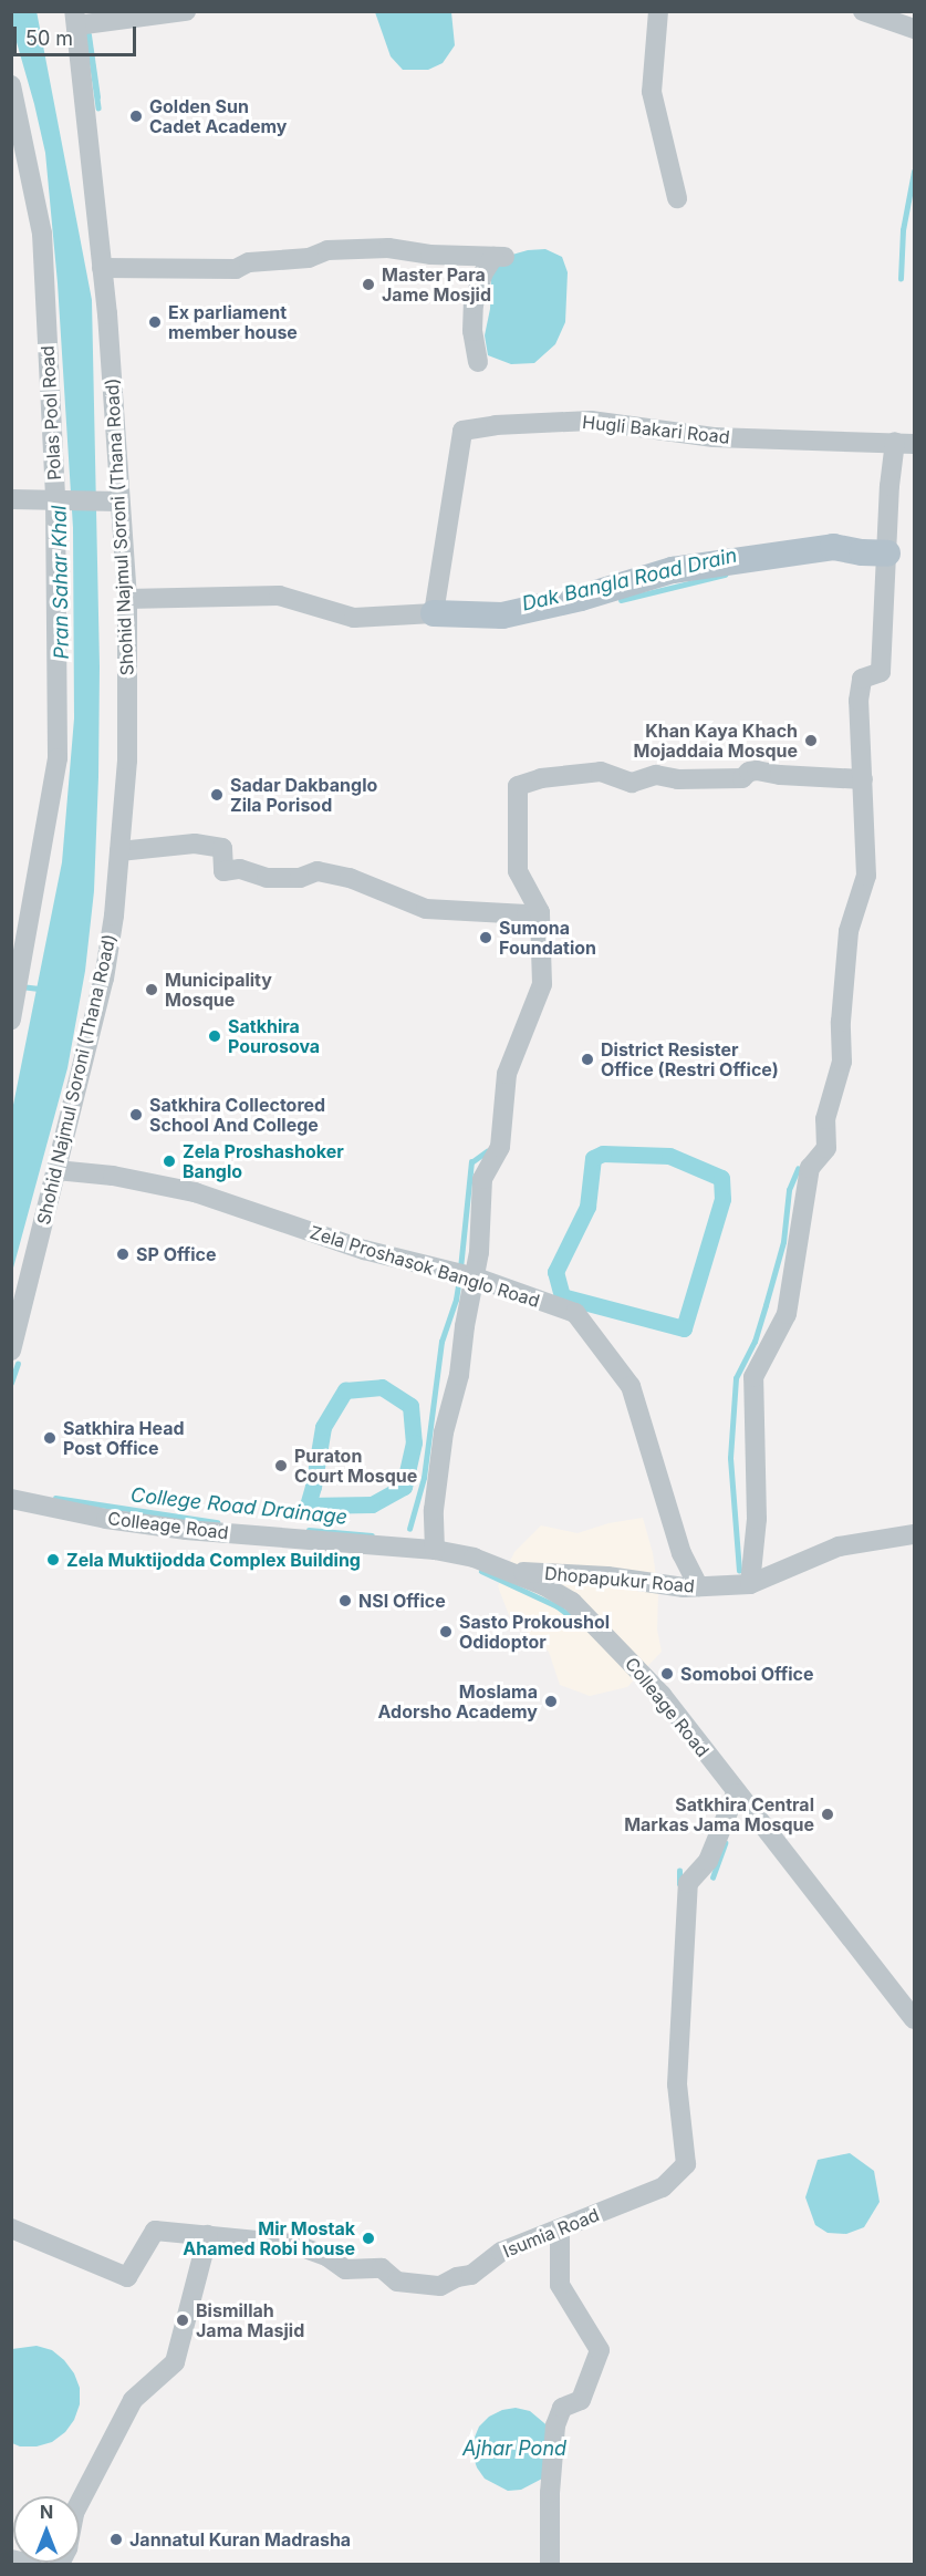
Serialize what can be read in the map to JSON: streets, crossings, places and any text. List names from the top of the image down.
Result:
{
  "streets": {
    "street": [
      "Polas Pool Road",
      "Hugli Bakari Road",
      "Shohid Najmul Soroni (Thana Road)",
      "Zela Proshasok Banglo Road",
      "Colleage Road",
      "Dhopapukur Road",
      "Isumia Road"
    ]
  },
  "crossings": [
    ["Shohid Najmul Soroni (Thana Road)", "Zela Proshasok Banglo Road"],
    ["Zela Proshasok Banglo Road", "Dhopapukur Road"],
    ["Colleage Road", "Dhopapukur Road"],
    ["Colleage Road", "Isumia Road"]
  ],
  "water": [
    "Dak Bangla Road Drain",
    "Pran Sahar Khal",
    "College Road Drainage",
    "Ajhar Pond"
  ],
  "places": [
    "Golden Sun Cadet Academy",
    "Master Para Jame Mosjid",
    "Ex parliament member house",
    "Khan Kaya Khach Mojaddaia Mosque",
    "Sadar Dakbanglo Zila Porisod",
    "Sumona Foundation",
    "Municipality Mosque",
    "Satkhira Pourosova",
    "District Resister Office (Restri Office)",
    "Satkhira Collectored School And College",
    "Zela Proshashoker Banglo",
    "SP Office",
    "Satkhira Head Post Office",
    "Puraton Court Mosque",
    "Zela Muktijodda Complex Building",
    "NSI Office",
    "Sasto Prokoushol Odidoptor",
    "Somoboi Office",
    "Moslama Adorsho Academy",
    "Satkhira Central Markas Jama Mosque",
    "Mir Mostak Ahamed Robi house",
    "Bismillah Jama Masjid",
    "Jannatul Kuran Madrasha"
  ],
  "scale_bar": "50 m",
  "north": "top"
}
